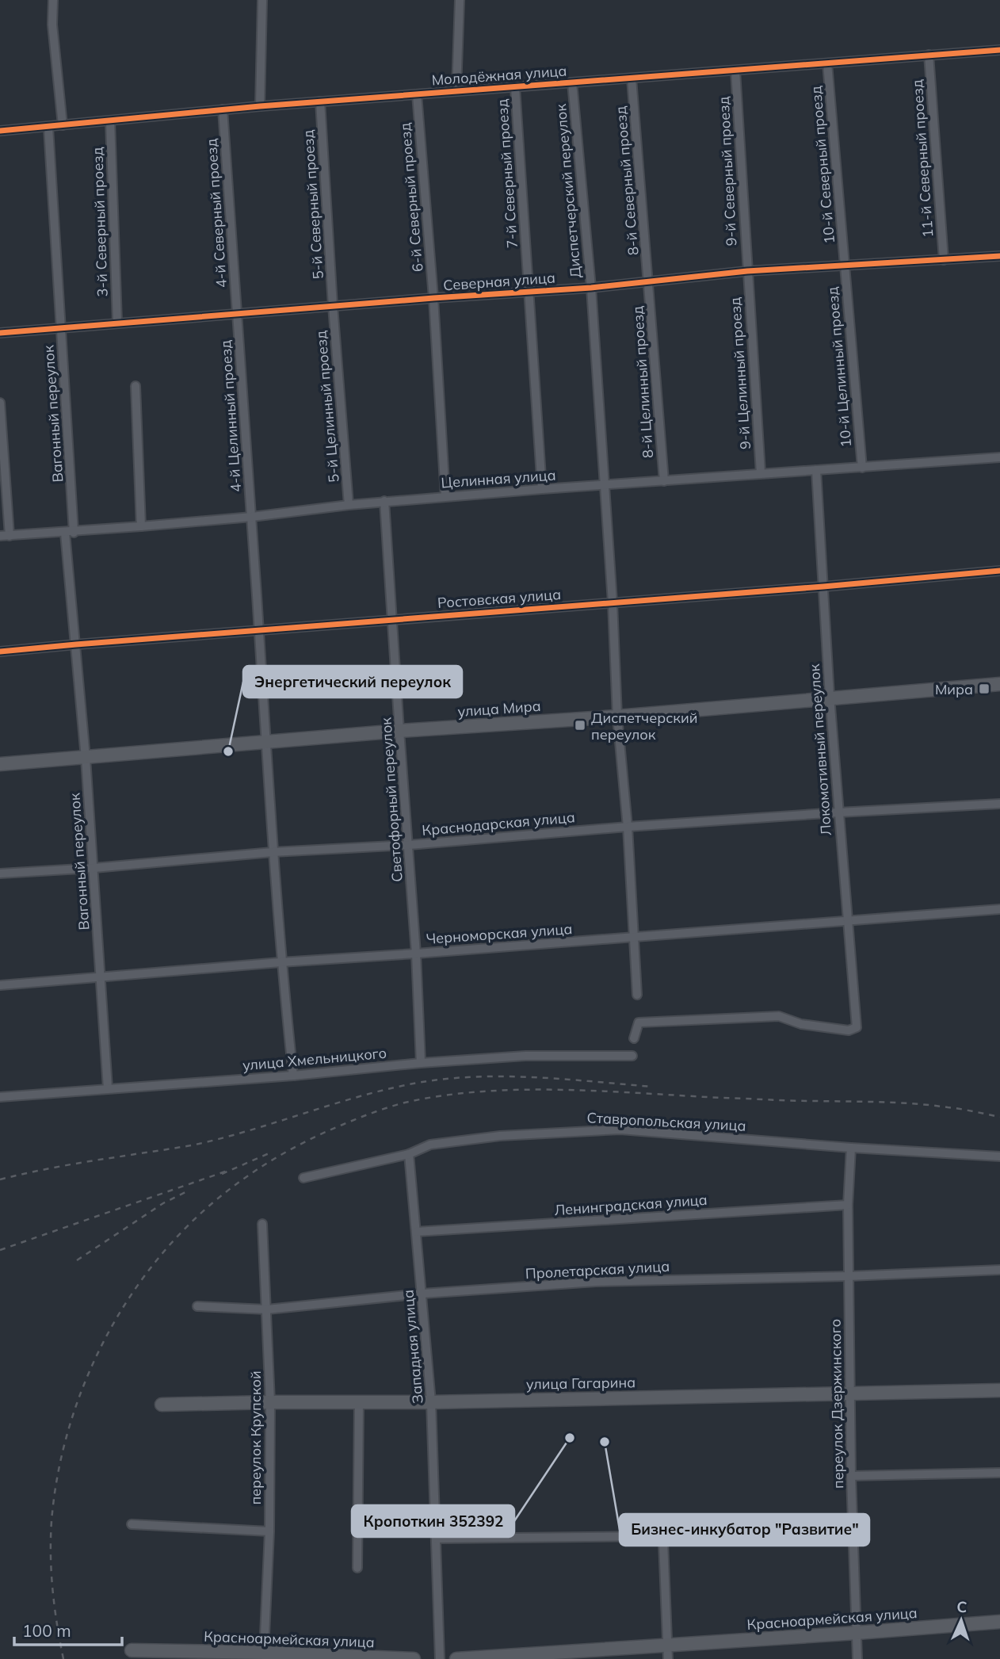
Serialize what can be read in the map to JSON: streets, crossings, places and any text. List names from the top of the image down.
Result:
{
  "streets": {
    "street": [
      "Молодёжная улица",
      "11-й Северный проезд",
      "10-й Северный проезд",
      "9-й Северный проезд",
      "7-й Северный проезд",
      "8-й Северный проезд",
      "Диспетчерский переулок",
      "6-й Северный проезд",
      "5-й Северный проезд",
      "4-й Северный проезд",
      "3-й Северный проезд",
      "Северная улица",
      "10-й Целинный проезд",
      "9-й Целинный проезд",
      "8-й Целинный проезд",
      "5-й Целинный проезд",
      "Вагонный переулок",
      "4-й Целинный проезд",
      "Целинная улица",
      "Ростовская улица",
      "улица Мира",
      "Локомотивный переулок",
      "Светофорный переулок",
      "Краснодарская улица",
      "Черноморская улица",
      "улица Хмельницкого",
      "Ставропольская улица",
      "Ленинградская улица",
      "Пролетарская улица",
      "Западная улица",
      "улица Гагарина",
      "переулок Дзержинского",
      "переулок Крупской",
      "Красноармейская улица"
    ]
  },
  "crossings": [
    ["Молодёжная улица", "11-й Северный проезд"],
    ["Молодёжная улица", "10-й Северный проезд"],
    ["Молодёжная улица", "9-й Северный проезд"],
    ["Молодёжная улица", "7-й Северный проезд"],
    ["Молодёжная улица", "8-й Северный проезд"],
    ["Молодёжная улица", "Диспетчерский переулок"],
    ["Молодёжная улица", "6-й Северный проезд"],
    ["Молодёжная улица", "5-й Северный проезд"],
    ["Молодёжная улица", "4-й Северный проезд"],
    ["Молодёжная улица", "3-й Северный проезд"],
    ["Молодёжная улица", "Вагонный переулок"],
    ["11-й Северный проезд", "Северная улица"],
    ["10-й Северный проезд", "Северная улица"],
    ["10-й Северный проезд", "10-й Целинный проезд"],
    ["9-й Северный проезд", "Северная улица"],
    ["9-й Северный проезд", "9-й Целинный проезд"],
    ["7-й Северный проезд", "Северная улица"],
    ["7-й Северный проезд", "Целинная улица"],
    ["8-й Северный проезд", "Северная улица"],
    ["8-й Северный проезд", "8-й Целинный проезд"],
    ["Диспетчерский переулок", "Северная улица"],
    ["Диспетчерский переулок", "Целинная улица"],
    ["Диспетчерский переулок", "Ростовская улица"],
    ["Диспетчерский переулок", "улица Мира"],
    ["Диспетчерский переулок", "Краснодарская улица"],
    ["Диспетчерский переулок", "Черноморская улица"],
    ["6-й Северный проезд", "Северная улица"],
    ["6-й Северный проезд", "Целинная улица"],
    ["5-й Северный проезд", "Северная улица"],
    ["5-й Северный проезд", "5-й Целинный проезд"],
    ["4-й Северный проезд", "Северная улица"],
    ["4-й Северный проезд", "4-й Целинный проезд"],
    ["3-й Северный проезд", "Северная улица"],
    ["Северная улица", "10-й Целинный проезд"],
    ["Северная улица", "9-й Целинный проезд"],
    ["Северная улица", "8-й Целинный проезд"],
    ["Северная улица", "5-й Целинный проезд"],
    ["Северная улица", "Вагонный переулок"],
    ["Северная улица", "4-й Целинный проезд"],
    ["10-й Целинный проезд", "Целинная улица"],
    ["9-й Целинный проезд", "Целинная улица"],
    ["8-й Целинный проезд", "Целинная улица"],
    ["5-й Целинный проезд", "Целинная улица"],
    ["Вагонный переулок", "Целинная улица"],
    ["Вагонный переулок", "Ростовская улица"],
    ["Вагонный переулок", "улица Мира"],
    ["Вагонный переулок", "Краснодарская улица"],
    ["Вагонный переулок", "Черноморская улица"],
    ["Вагонный переулок", "улица Хмельницкого"],
    ["4-й Целинный проезд", "Целинная улица"],
    ["4-й Целинный проезд", "Ростовская улица"],
    ["4-й Целинный проезд", "улица Мира"],
    ["4-й Целинный проезд", "Краснодарская улица"],
    ["4-й Целинный проезд", "Черноморская улица"],
    ["4-й Целинный проезд", "улица Хмельницкого"],
    ["Целинная улица", "Локомотивный переулок"],
    ["Целинная улица", "Светофорный переулок"],
    ["Ростовская улица", "Локомотивный переулок"],
    ["Ростовская улица", "Светофорный переулок"],
    ["улица Мира", "Локомотивный переулок"],
    ["улица Мира", "Светофорный переулок"],
    ["Локомотивный переулок", "Краснодарская улица"],
    ["Локомотивный переулок", "Черноморская улица"],
    ["Светофорный переулок", "Краснодарская улица"],
    ["Светофорный переулок", "Черноморская улица"],
    ["Светофорный переулок", "улица Хмельницкого"],
    ["Ставропольская улица", "Западная улица"],
    ["Ставропольская улица", "переулок Дзержинского"],
    ["Ленинградская улица", "Западная улица"],
    ["Ленинградская улица", "переулок Дзержинского"],
    ["Пролетарская улица", "Западная улица"],
    ["Пролетарская улица", "переулок Дзержинского"],
    ["Пролетарская улица", "переулок Крупской"],
    ["Западная улица", "улица Гагарина"],
    ["улица Гагарина", "переулок Дзержинского"],
    ["улица Гагарина", "переулок Крупской"],
    ["переулок Дзержинского", "Красноармейская улица"],
    ["переулок Крупской", "Красноармейская улица"]
  ],
  "places": {
    "transit": ["Мира", "Диспетчерский переулок"],
    "other": ["Энергетический переулок", "Кропоткин 352392", "Бизнес-инкубатор \"Развитие\""]
  },
  "scale_bar": "100 m",
  "north": "top"
}
